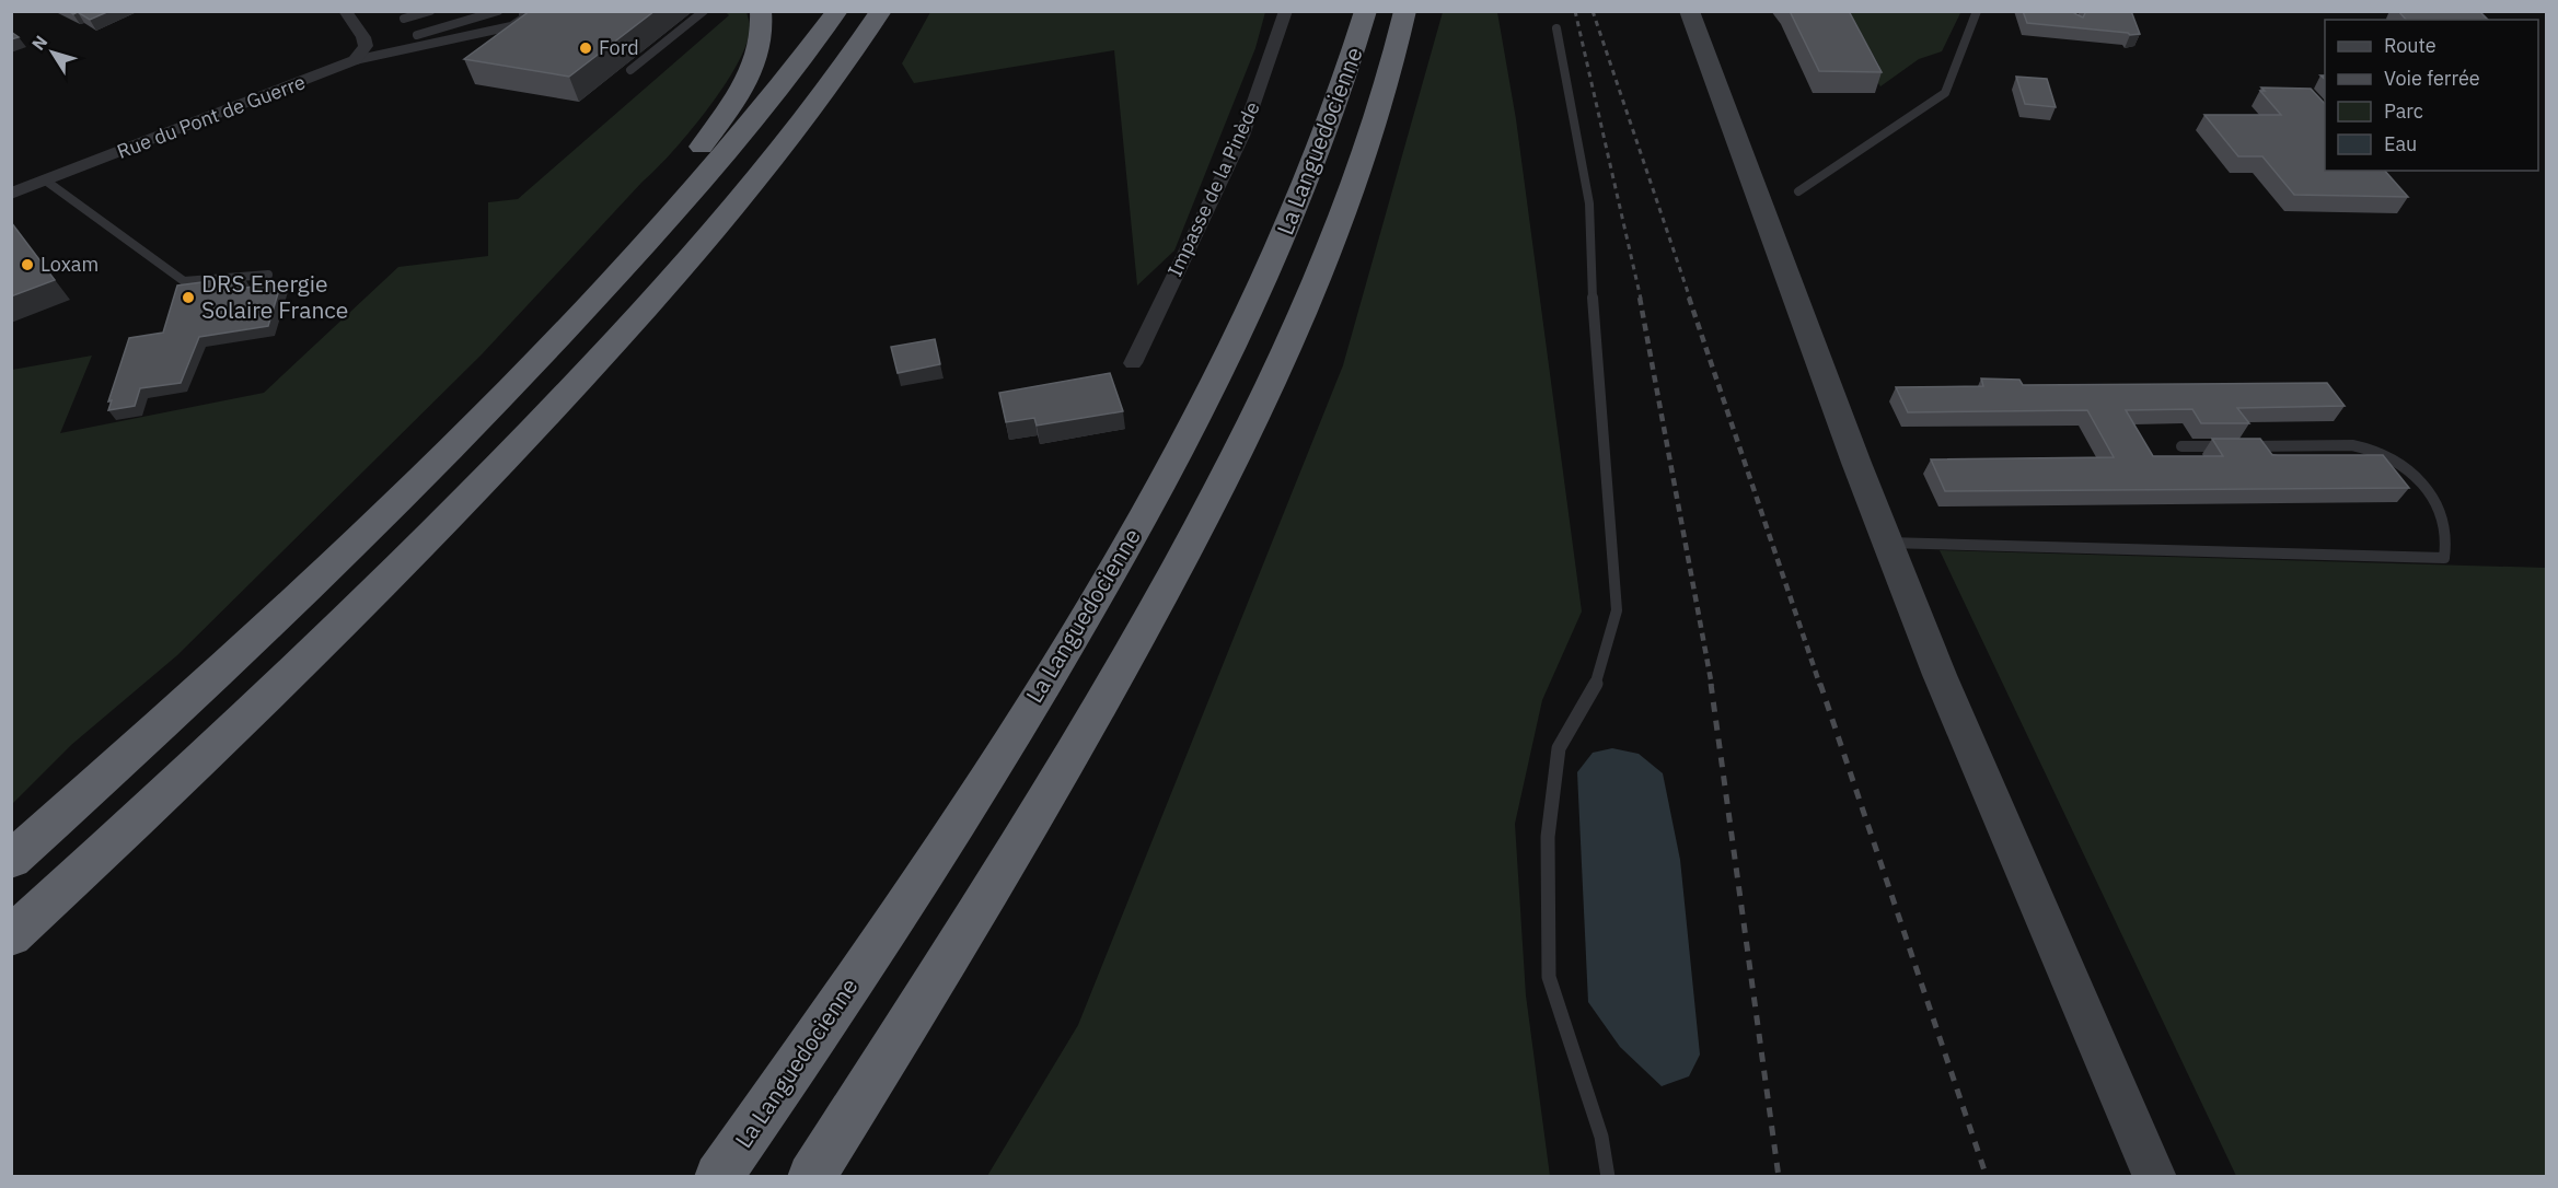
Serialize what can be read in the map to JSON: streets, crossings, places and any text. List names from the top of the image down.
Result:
{
  "streets": {
    "highway": ["La Languedocienne"],
    "street": ["Rue du Pont de Guerre", "Impasse de la Pinède"]
  },
  "places": ["Ford", "Loxam", "DRS Energie Solaire France"],
  "legend": [
    "Route",
    "Voie ferrée",
    "Parc",
    "Eau"
  ],
  "north": "top left"
}
